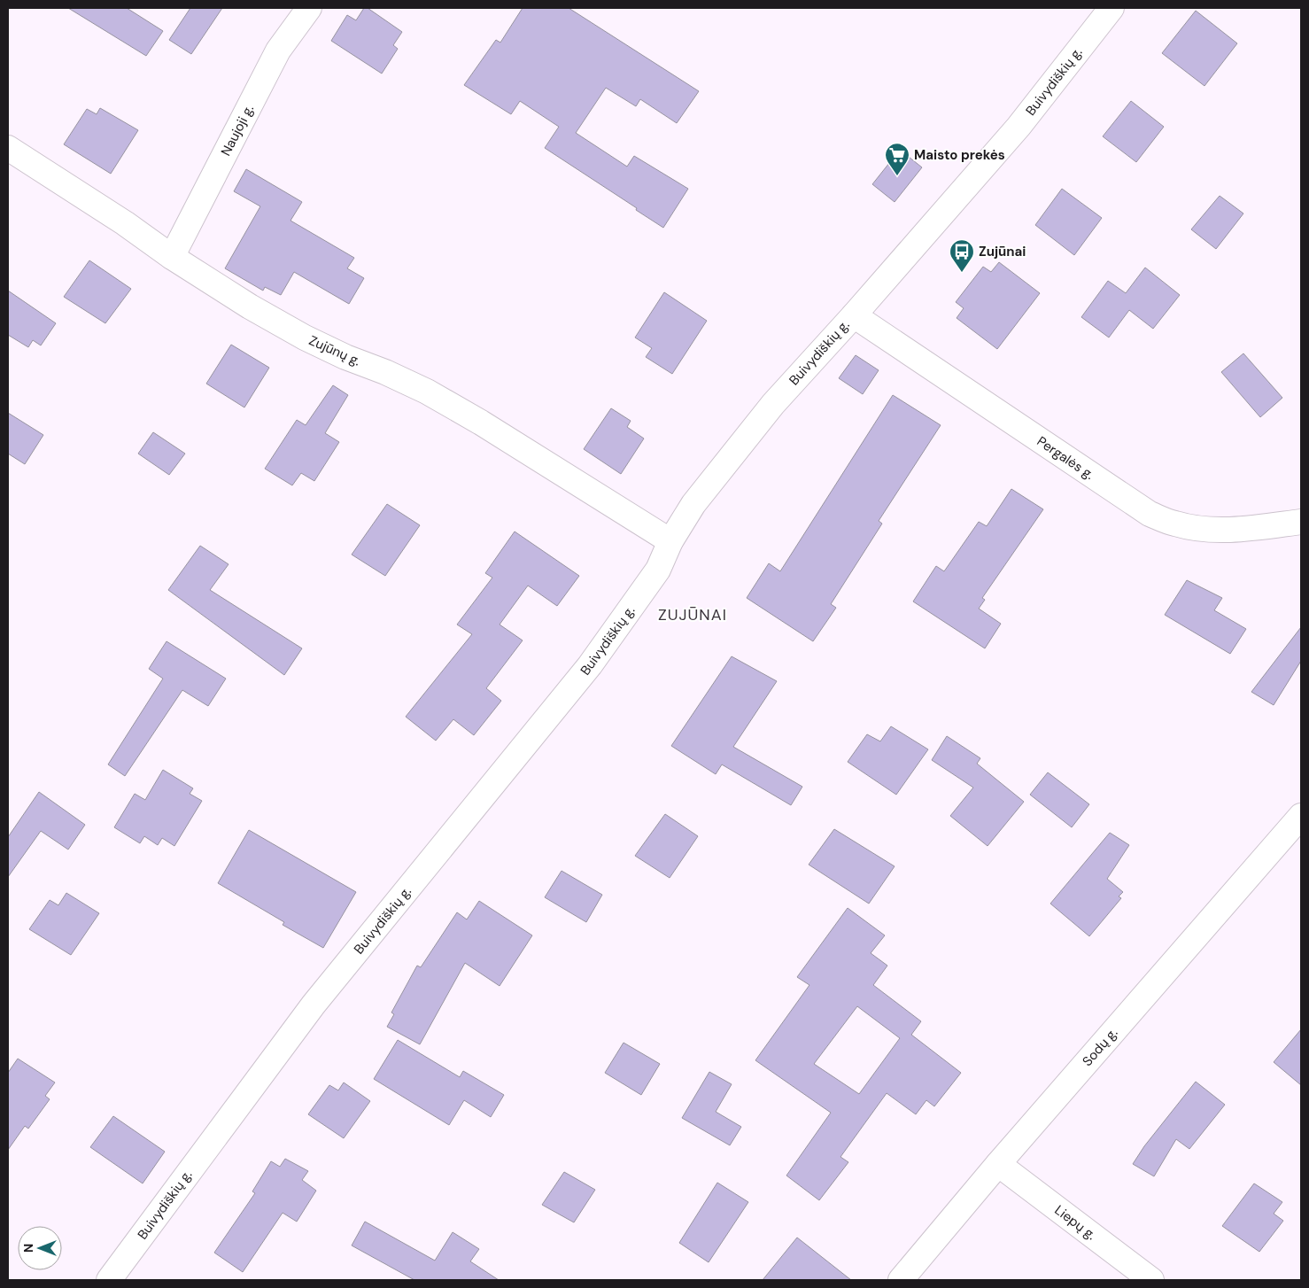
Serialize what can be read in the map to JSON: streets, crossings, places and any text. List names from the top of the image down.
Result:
{
  "streets": {
    "street": [
      "Buivydiškių g.",
      "Naujoji g.",
      "Zujūnų g.",
      "Pergalės g.",
      "Sodų g.",
      "Liepų g."
    ]
  },
  "crossings": [
    ["Buivydiškių g.", "Zujūnų g."],
    ["Buivydiškių g.", "Pergalės g."],
    ["Naujoji g.", "Zujūnų g."],
    ["Sodų g.", "Liepų g."]
  ],
  "districts": ["ZUJŪNAI"],
  "places": {
    "supermarket": ["Maisto prekės"],
    "bus stop": ["Zujūnai"]
  },
  "north": "left"
}
